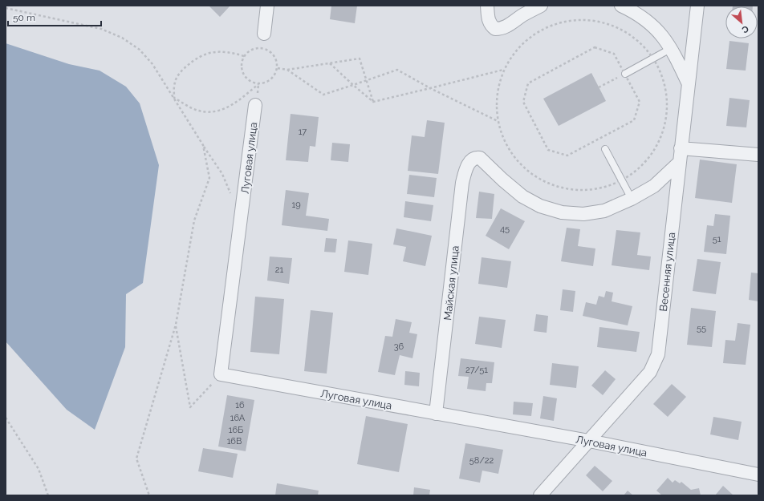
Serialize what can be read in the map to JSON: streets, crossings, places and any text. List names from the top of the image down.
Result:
{
  "streets": {
    "street": ["Луговая улица", "Весенняя улица", "Майская улица"]
  },
  "crossings": [
    ["Луговая улица", "Весенняя улица"],
    ["Луговая улица", "Майская улица"]
  ],
  "house_numbers": [
    "17",
    "19",
    "45",
    "51",
    "21",
    "55",
    "36",
    "27/51",
    "16",
    "16А",
    "16Б",
    "16В",
    "58/22"
  ],
  "scale_bar": "50 m",
  "north": "bottom right"
}
